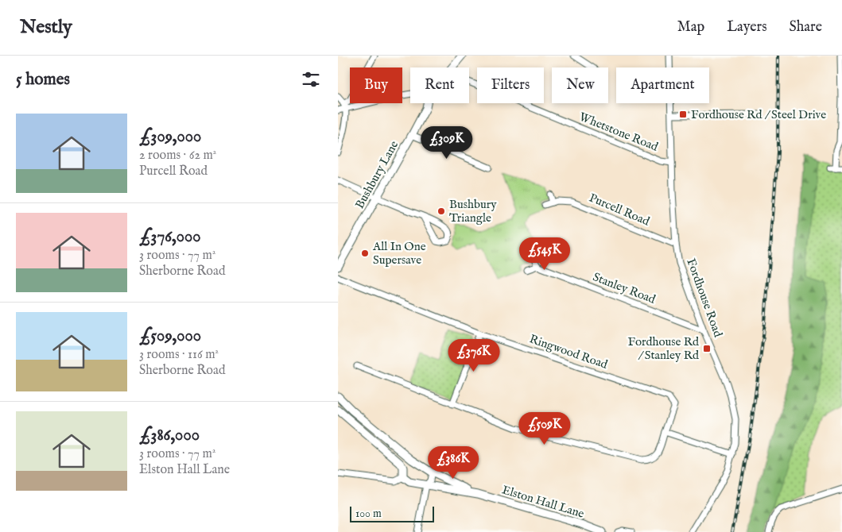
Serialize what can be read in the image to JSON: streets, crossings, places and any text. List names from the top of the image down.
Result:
{
  "streets": {
    "street": [
      "Whetstone Road",
      "Bushbury Lane",
      "Purcell Road",
      "Stanley Road",
      "Fordhouse Road",
      "Ringwood Road",
      "Elston Hall Lane"
    ]
  },
  "crossings": [
    ["Whetstone Road", "Fordhouse Road"],
    ["Purcell Road", "Fordhouse Road"],
    ["Stanley Road", "Fordhouse Road"]
  ],
  "places": {
    "transit": ["Fordhouse Rd / Steel Drive", "Fordhouse Rd / Stanley Rd"],
    "other": ["Bushbury Triangle", "All In One Supersave"]
  },
  "scale_bar": "100 m",
  "page": {
    "header": "Nestly",
    "nav": ["Map", "Layers", "Share"],
    "heading": "5 homes",
    "chip": [
      "Buy",
      "Rent",
      "Filters",
      "New",
      "Apartment"
    ],
    "list": [
      {
        "name": "£309,000",
        "note": "2 rooms · 62 m² · Purcell Road"
      },
      {
        "name": "£376,000",
        "note": "3 rooms · 77 m² · Sherborne Road"
      },
      {
        "name": "£509,000",
        "note": "3 rooms · 116 m² · Sherborne Road"
      },
      {
        "name": "£386,000",
        "note": "3 rooms · 77 m² · Elston Hall Lane"
      }
    ],
    "price": [
      "£309K",
      "£545K",
      "£376K",
      "£509K",
      "£386K"
    ],
    "scale": "100 m"
  }
}
